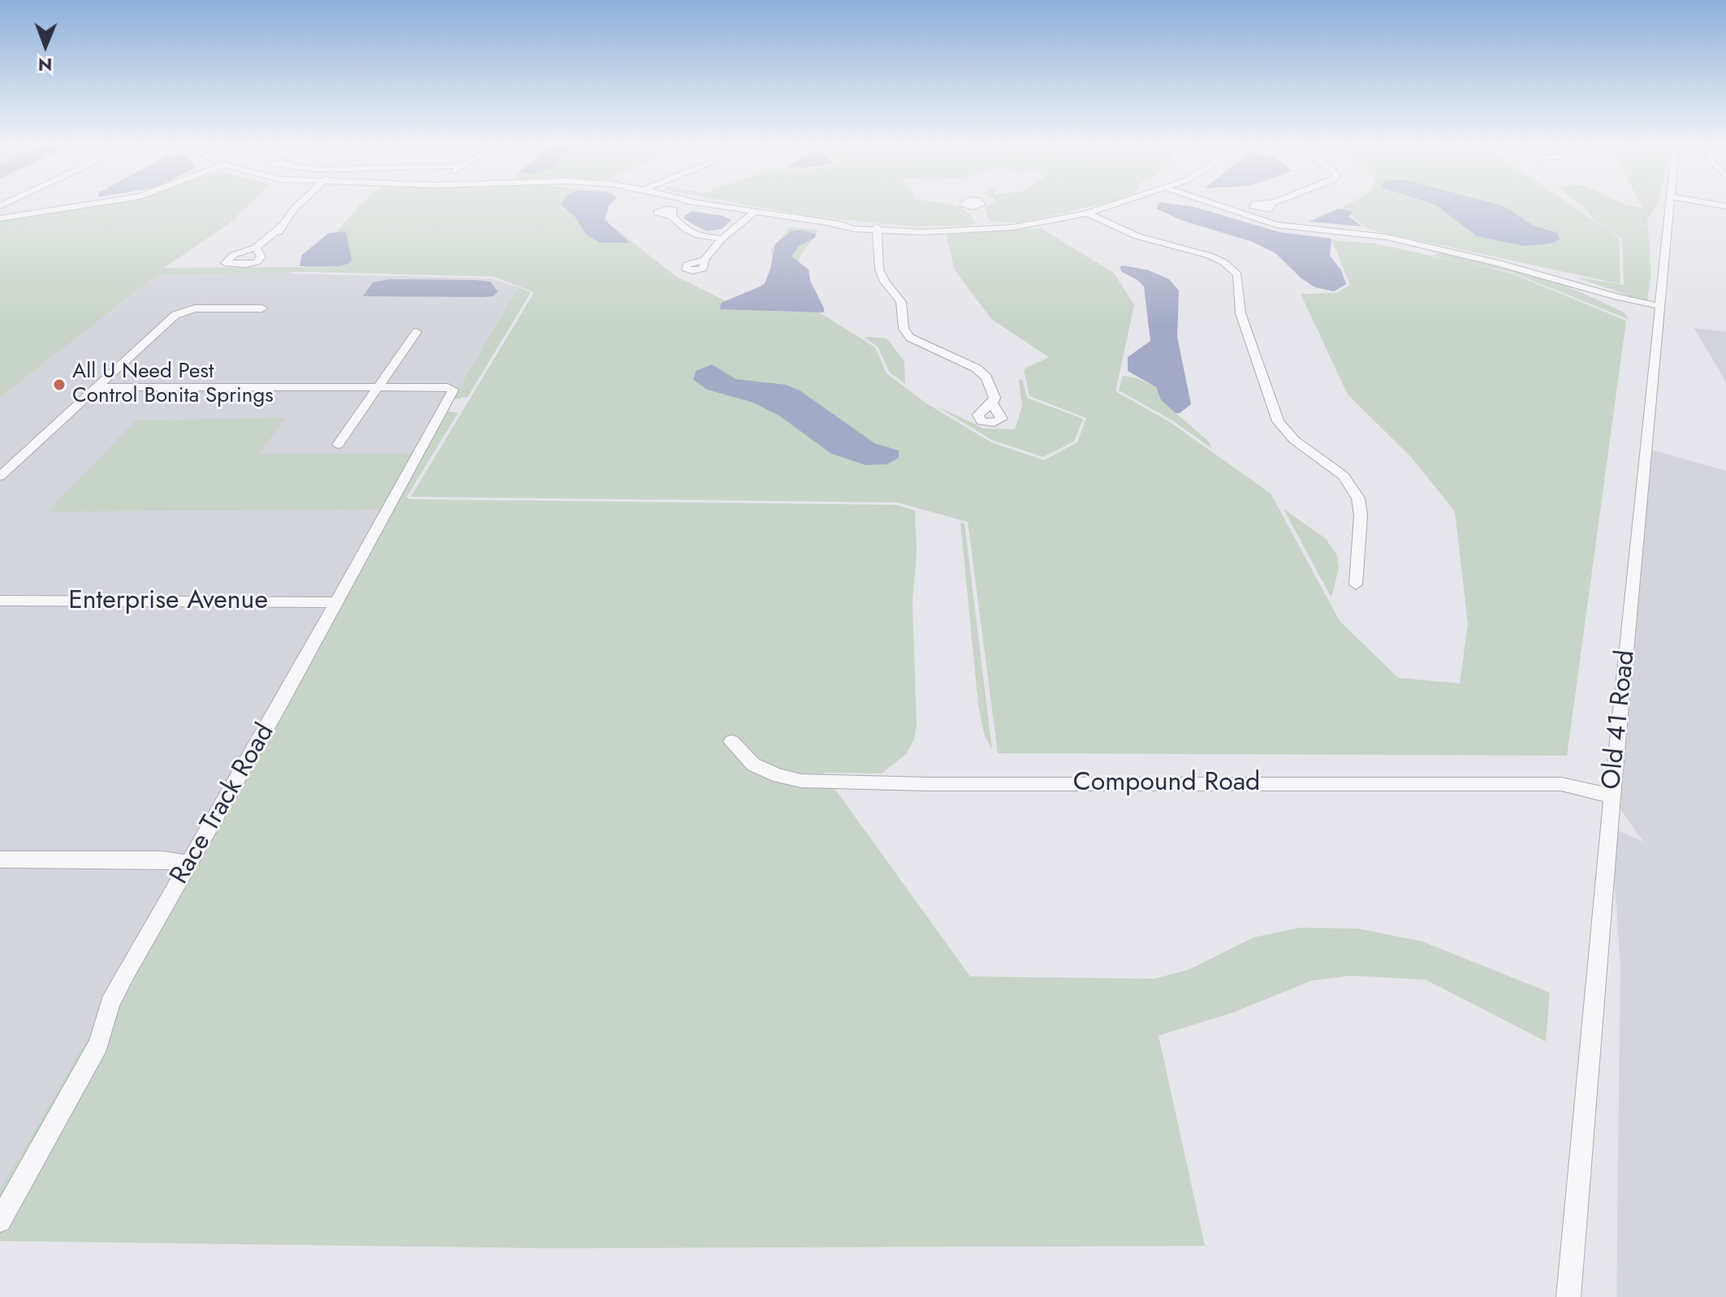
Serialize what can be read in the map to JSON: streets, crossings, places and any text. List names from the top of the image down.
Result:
{
  "streets": {
    "street": [
      "Enterprise Avenue",
      "Old 41 Road",
      "Compound Road",
      "Race Track Road"
    ]
  },
  "crossings": [
    ["Enterprise Avenue", "Race Track Road"],
    ["Old 41 Road", "Compound Road"]
  ],
  "places": ["All U Need Pest Control Bonita Springs"],
  "north": "bottom"
}
